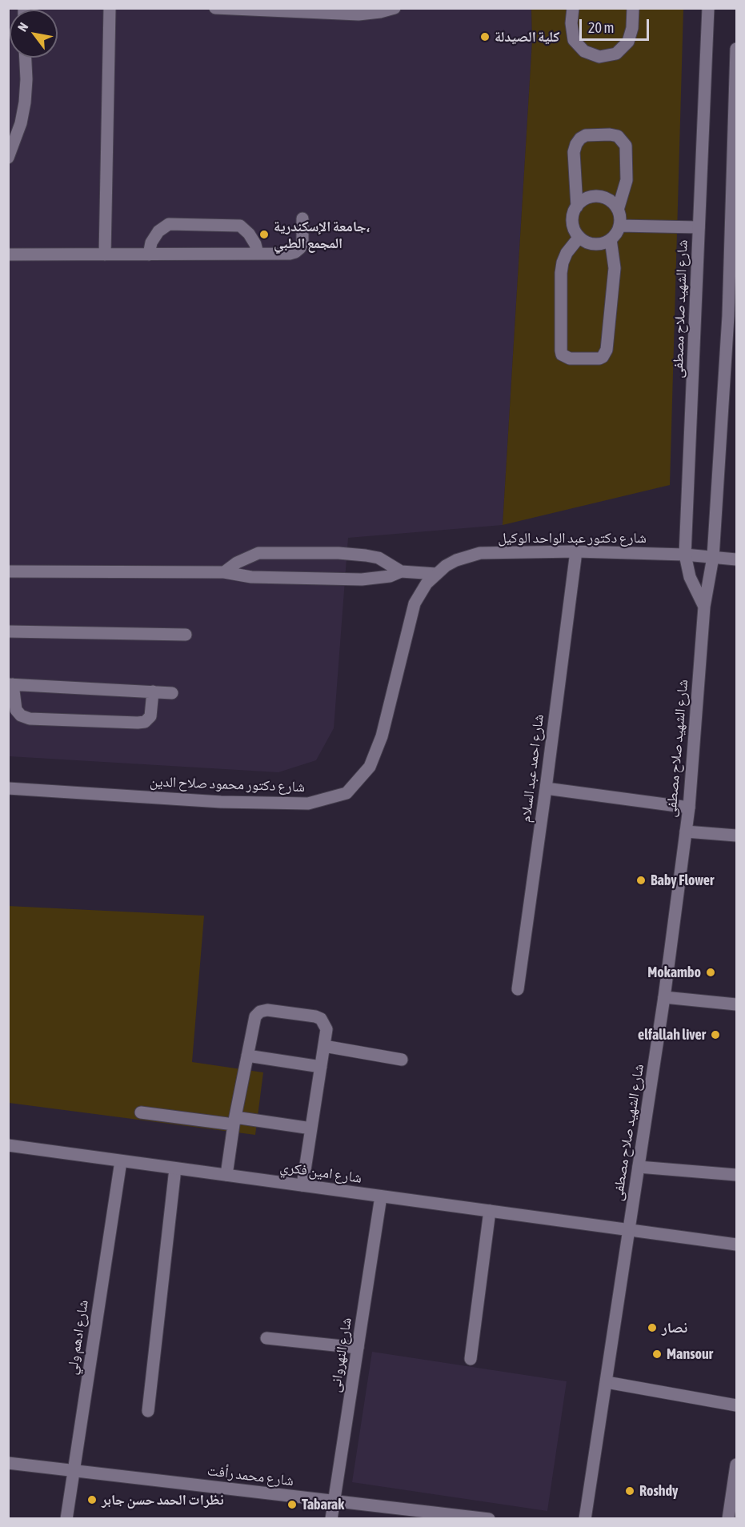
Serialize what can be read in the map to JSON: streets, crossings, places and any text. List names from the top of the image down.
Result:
{
  "streets": {
    "street": [
      "شارع الشهيد صلاح مصطفى",
      "شارع دكتور عبد الواحد الوكيل",
      "شارع احمد عبد السلام",
      "شارع دكتور محمود صلاح الدين",
      "شارع امين فكري",
      "شارع ادهم ولي",
      "شارع النهروانى",
      "شارع محمد رأفت"
    ]
  },
  "crossings": [
    ["شارع الشهيد صلاح مصطفى", "شارع دكتور عبد الواحد الوكيل"],
    ["شارع الشهيد صلاح مصطفى", "شارع امين فكري"],
    ["شارع دكتور عبد الواحد الوكيل", "شارع احمد عبد السلام"],
    ["شارع دكتور عبد الواحد الوكيل", "شارع دكتور محمود صلاح الدين"],
    ["شارع امين فكري", "شارع ادهم ولي"],
    ["شارع امين فكري", "شارع النهروانى"],
    ["شارع ادهم ولي", "شارع محمد رأفت"],
    ["شارع النهروانى", "شارع محمد رأفت"]
  ],
  "places": [
    "كلية الصيدلة",
    "جامعة الإسكندرية، المجمع الطبي",
    "Baby Flower",
    "Mokambo",
    "elfallah liver",
    "نصار",
    "Mansour",
    "Roshdy",
    "نظرات الحمد حسن جابر",
    "Tabarak"
  ],
  "scale_bar": "20 m",
  "north": "top left"
}
